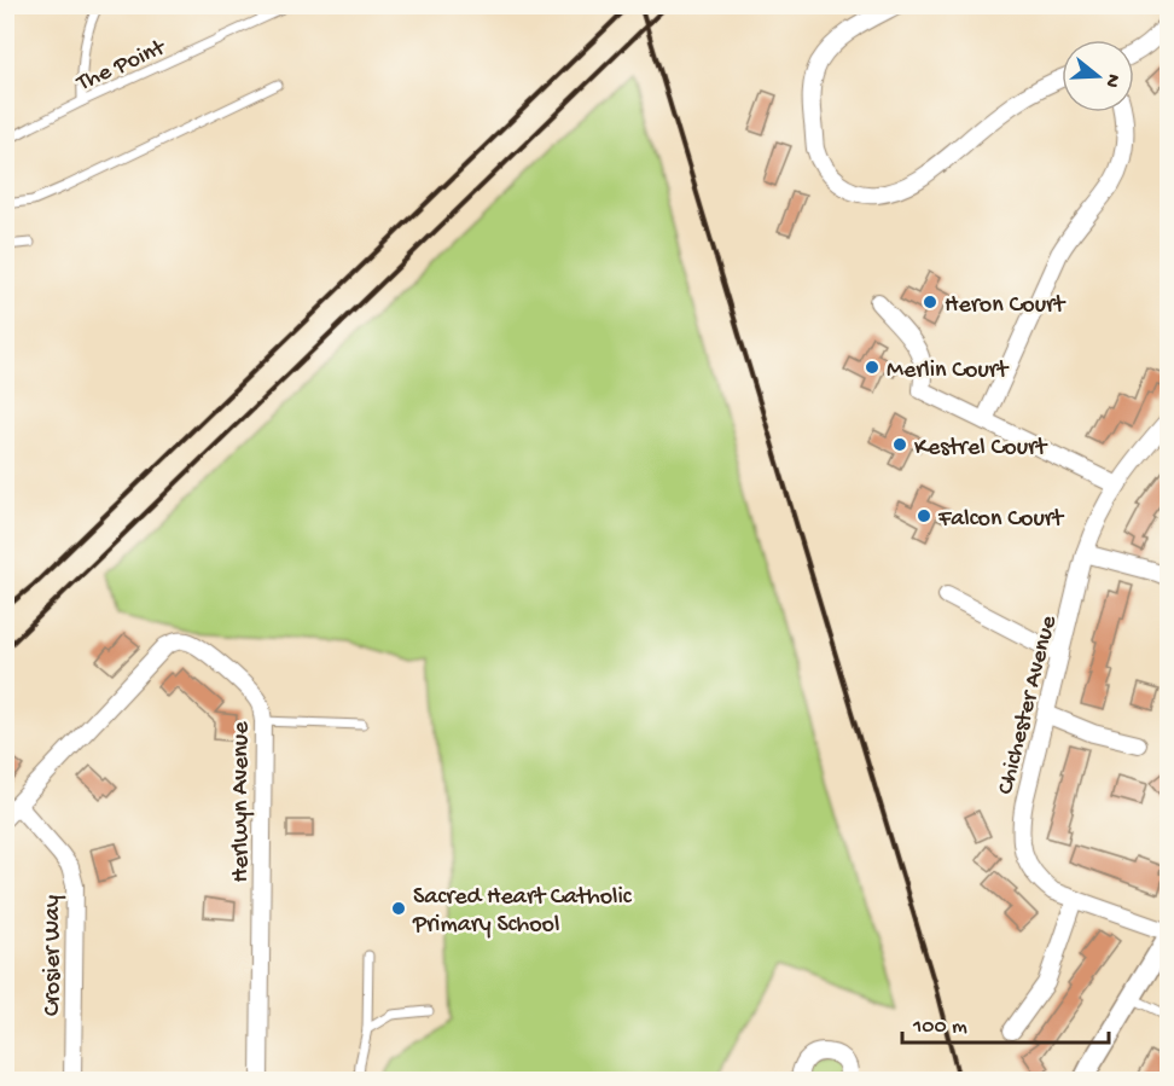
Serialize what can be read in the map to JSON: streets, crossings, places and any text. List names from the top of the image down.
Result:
{
  "streets": {
    "street": ["Chichester Avenue", "Herlwyn Avenue", "Crosier Way"],
    "lane": ["The Point"]
  },
  "crossings": [
    ["Herlwyn Avenue", "Crosier Way"]
  ],
  "places": [
    "Heron Court",
    "Merlin Court",
    "Kestrel Court",
    "Falcon Court",
    "Sacred Heart Catholic Primary School"
  ],
  "scale_bar": "100 m",
  "north": "right"
}
